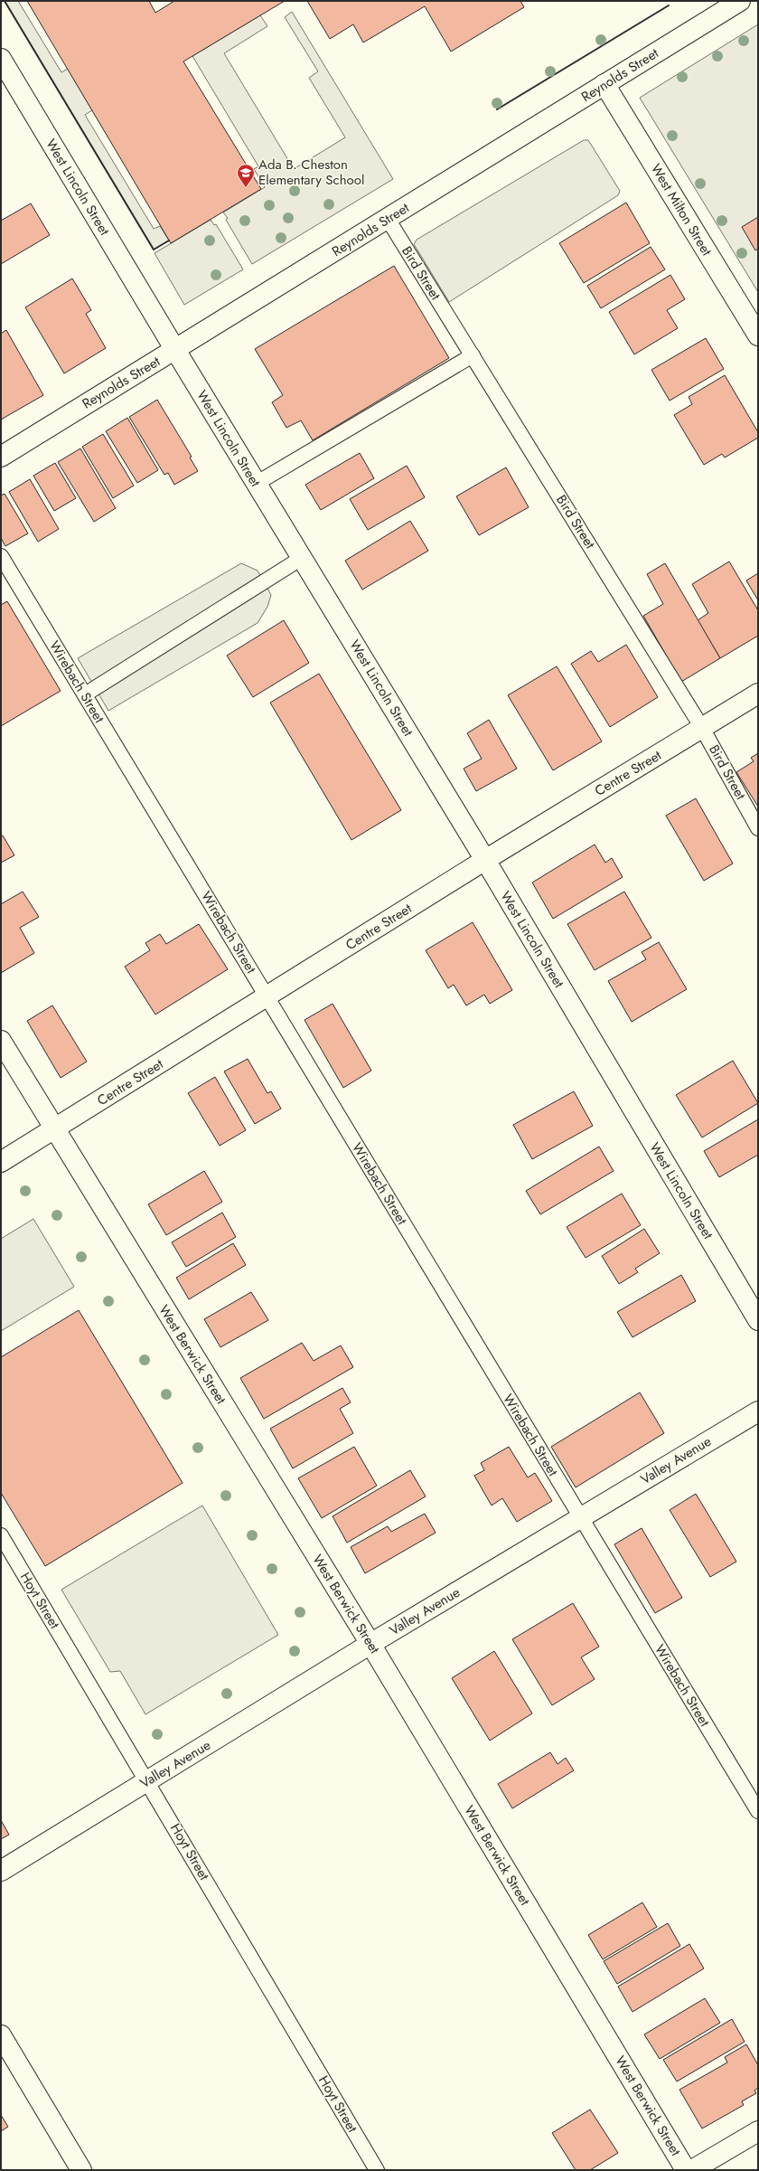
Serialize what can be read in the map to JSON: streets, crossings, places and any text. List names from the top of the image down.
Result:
{
  "streets": {
    "street": [
      "Reynolds Street",
      "West Lincoln Street",
      "West Milton Street",
      "Centre Street",
      "West Berwick Street",
      "Valley Avenue"
    ],
    "lane": ["Bird Street", "Wirebach Street", "Hoyt Street"]
  },
  "crossings": [
    ["Reynolds Street", "West Lincoln Street"],
    ["Reynolds Street", "West Milton Street"],
    ["Reynolds Street", "Bird Street"],
    ["West Lincoln Street", "Centre Street"],
    ["Bird Street", "Centre Street"],
    ["Wirebach Street", "Centre Street"],
    ["Wirebach Street", "Valley Avenue"],
    ["Centre Street", "West Berwick Street"],
    ["West Berwick Street", "Valley Avenue"],
    ["Valley Avenue", "Hoyt Street"]
  ],
  "places": {
    "school or university": ["Ada B. Cheston Elementary School"]
  }
}
